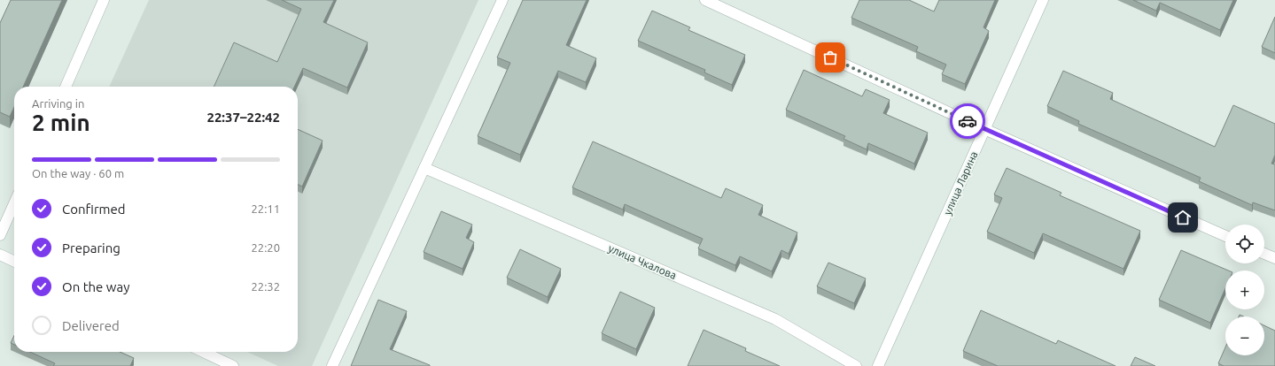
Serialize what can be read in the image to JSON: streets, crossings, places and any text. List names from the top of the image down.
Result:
{
  "streets": {
    "street": ["улица Ларина", "улица Чкалова"]
  },
  "page": {
    "heading": ["2 min", "Arriving in", "22:37–22:42"],
    "bar": "On the way · 60 m",
    "list": [
      ["Confirmed", "22:11"],
      ["Preparing", "22:20"],
      ["On the way", "22:32"],
      "Delivered"
    ],
    "map_buttons": ["+", "−"]
  }
}
